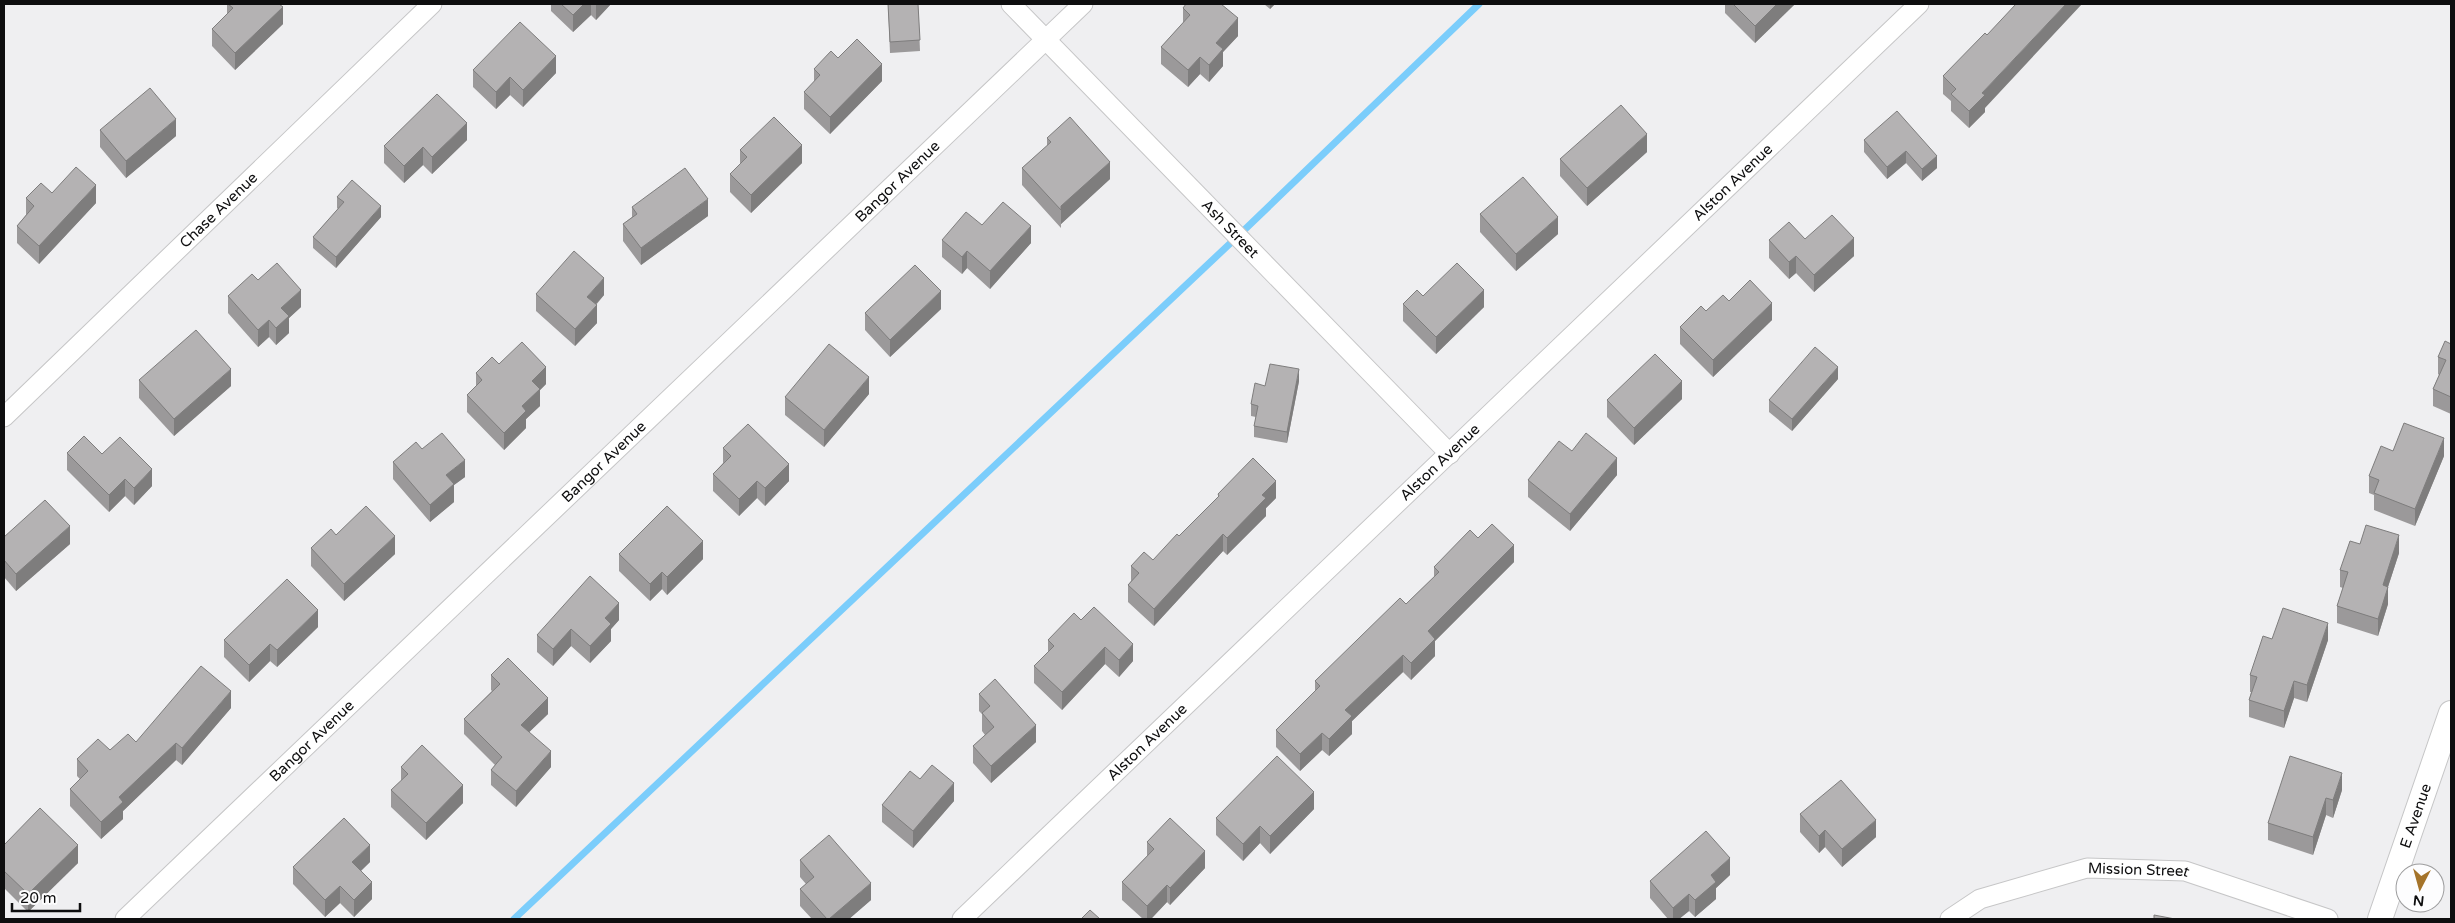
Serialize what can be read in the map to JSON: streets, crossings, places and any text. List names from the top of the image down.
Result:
{
  "streets": {
    "street": [
      "Bangor Avenue",
      "Alston Avenue",
      "Chase Avenue",
      "Ash Street",
      "E Avenue",
      "Mission Street"
    ]
  },
  "crossings": [
    ["Bangor Avenue", "Ash Street"],
    ["Alston Avenue", "Ash Street"]
  ],
  "scale_bar": "20 m",
  "north": "bottom"
}
